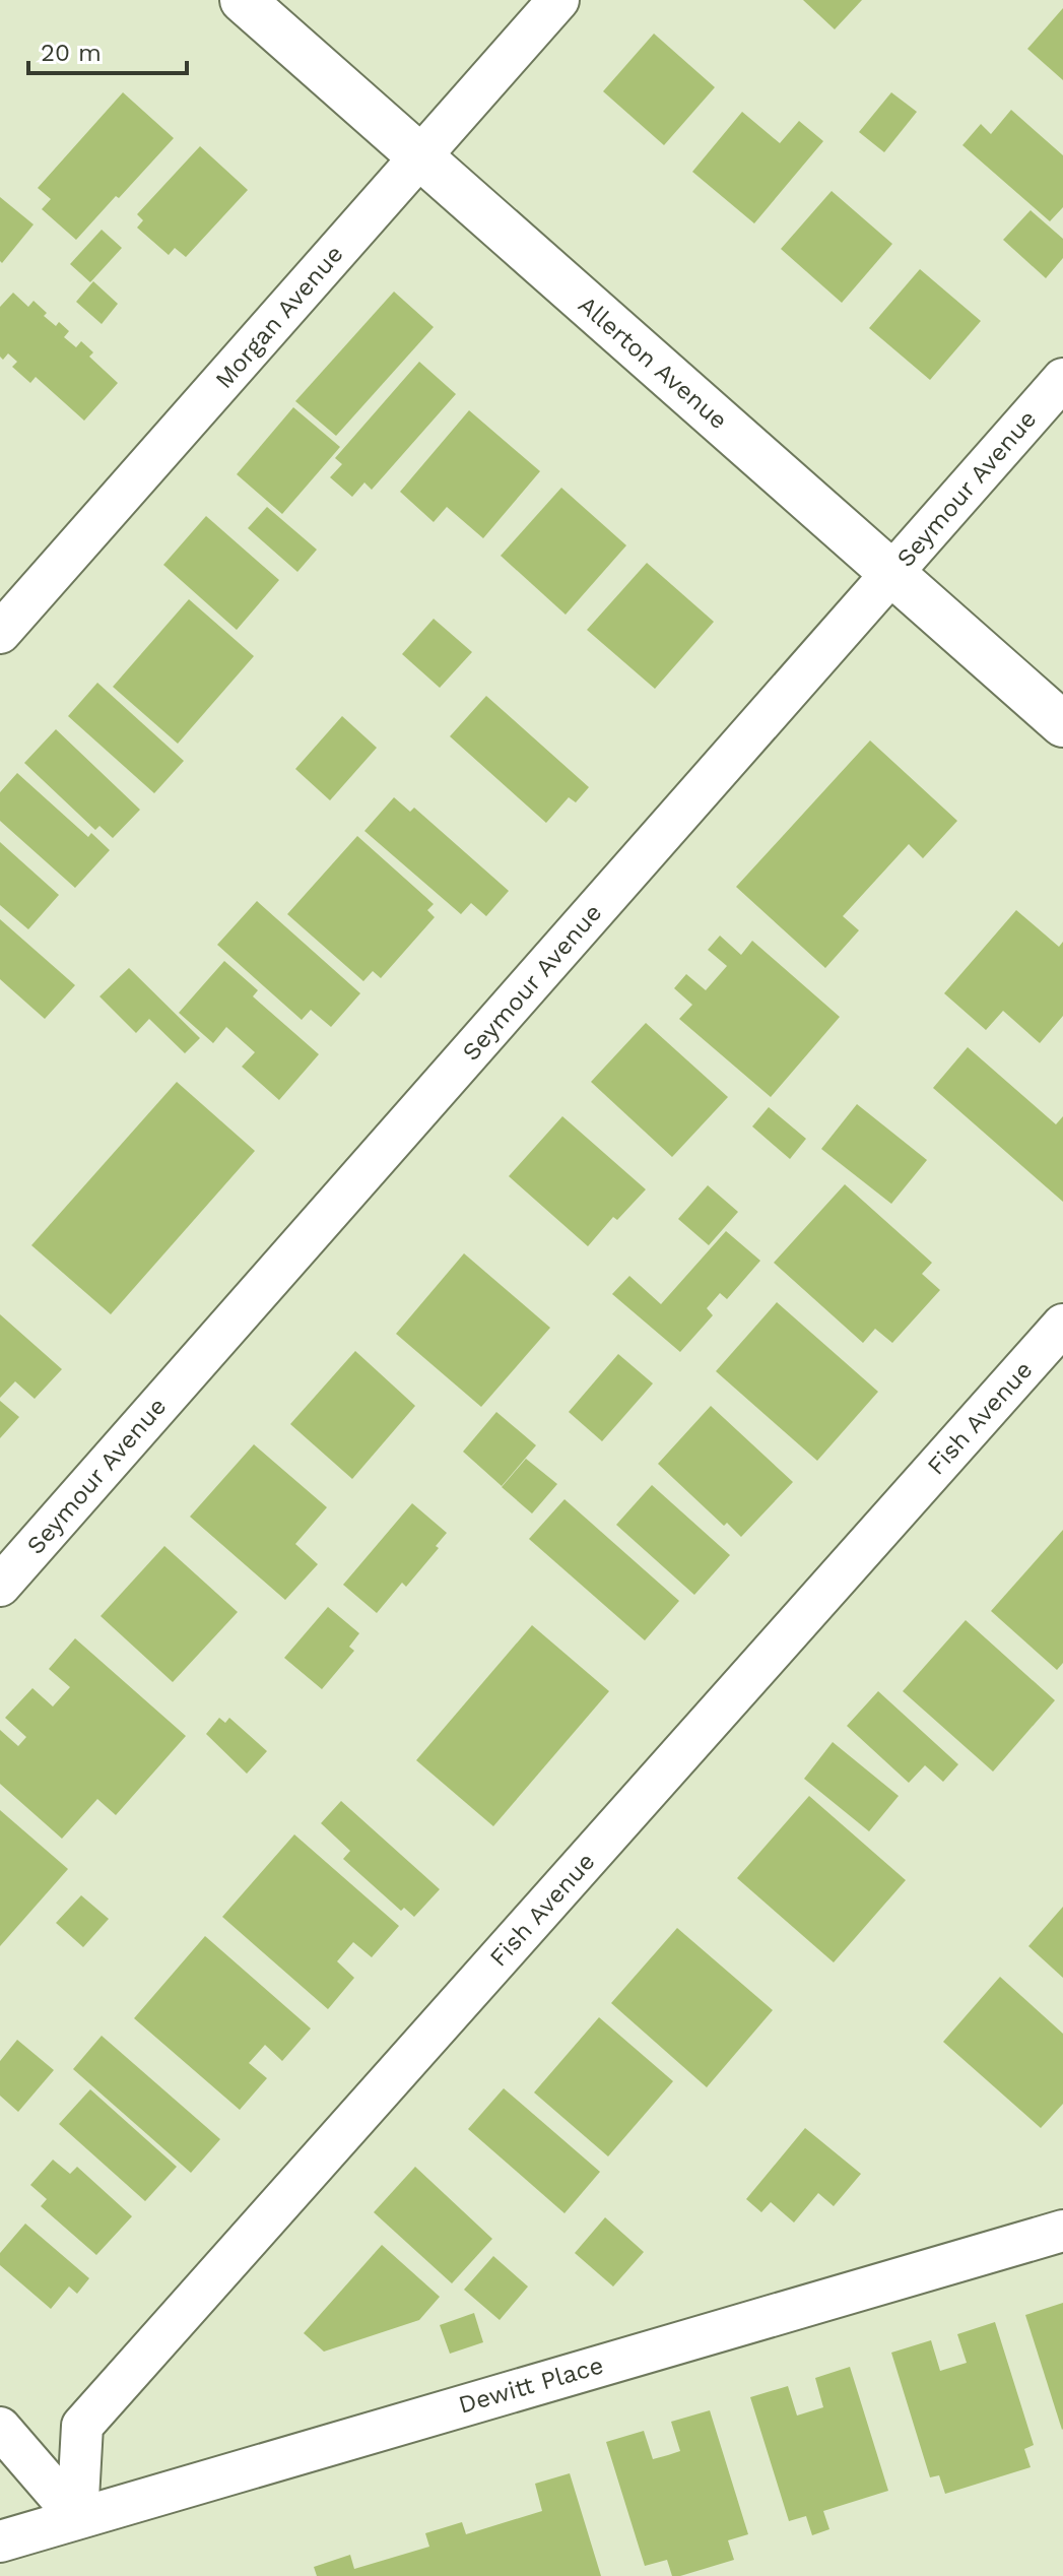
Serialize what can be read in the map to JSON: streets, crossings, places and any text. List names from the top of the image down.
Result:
{
  "streets": {
    "main road": ["Allerton Avenue"],
    "street": [
      "Morgan Avenue",
      "Seymour Avenue",
      "Fish Avenue",
      "Dewitt Place"
    ]
  },
  "crossings": [
    ["Morgan Avenue", "Allerton Avenue"],
    ["Allerton Avenue", "Seymour Avenue"],
    ["Fish Avenue", "Dewitt Place"]
  ],
  "scale_bar": "20 m"
}
